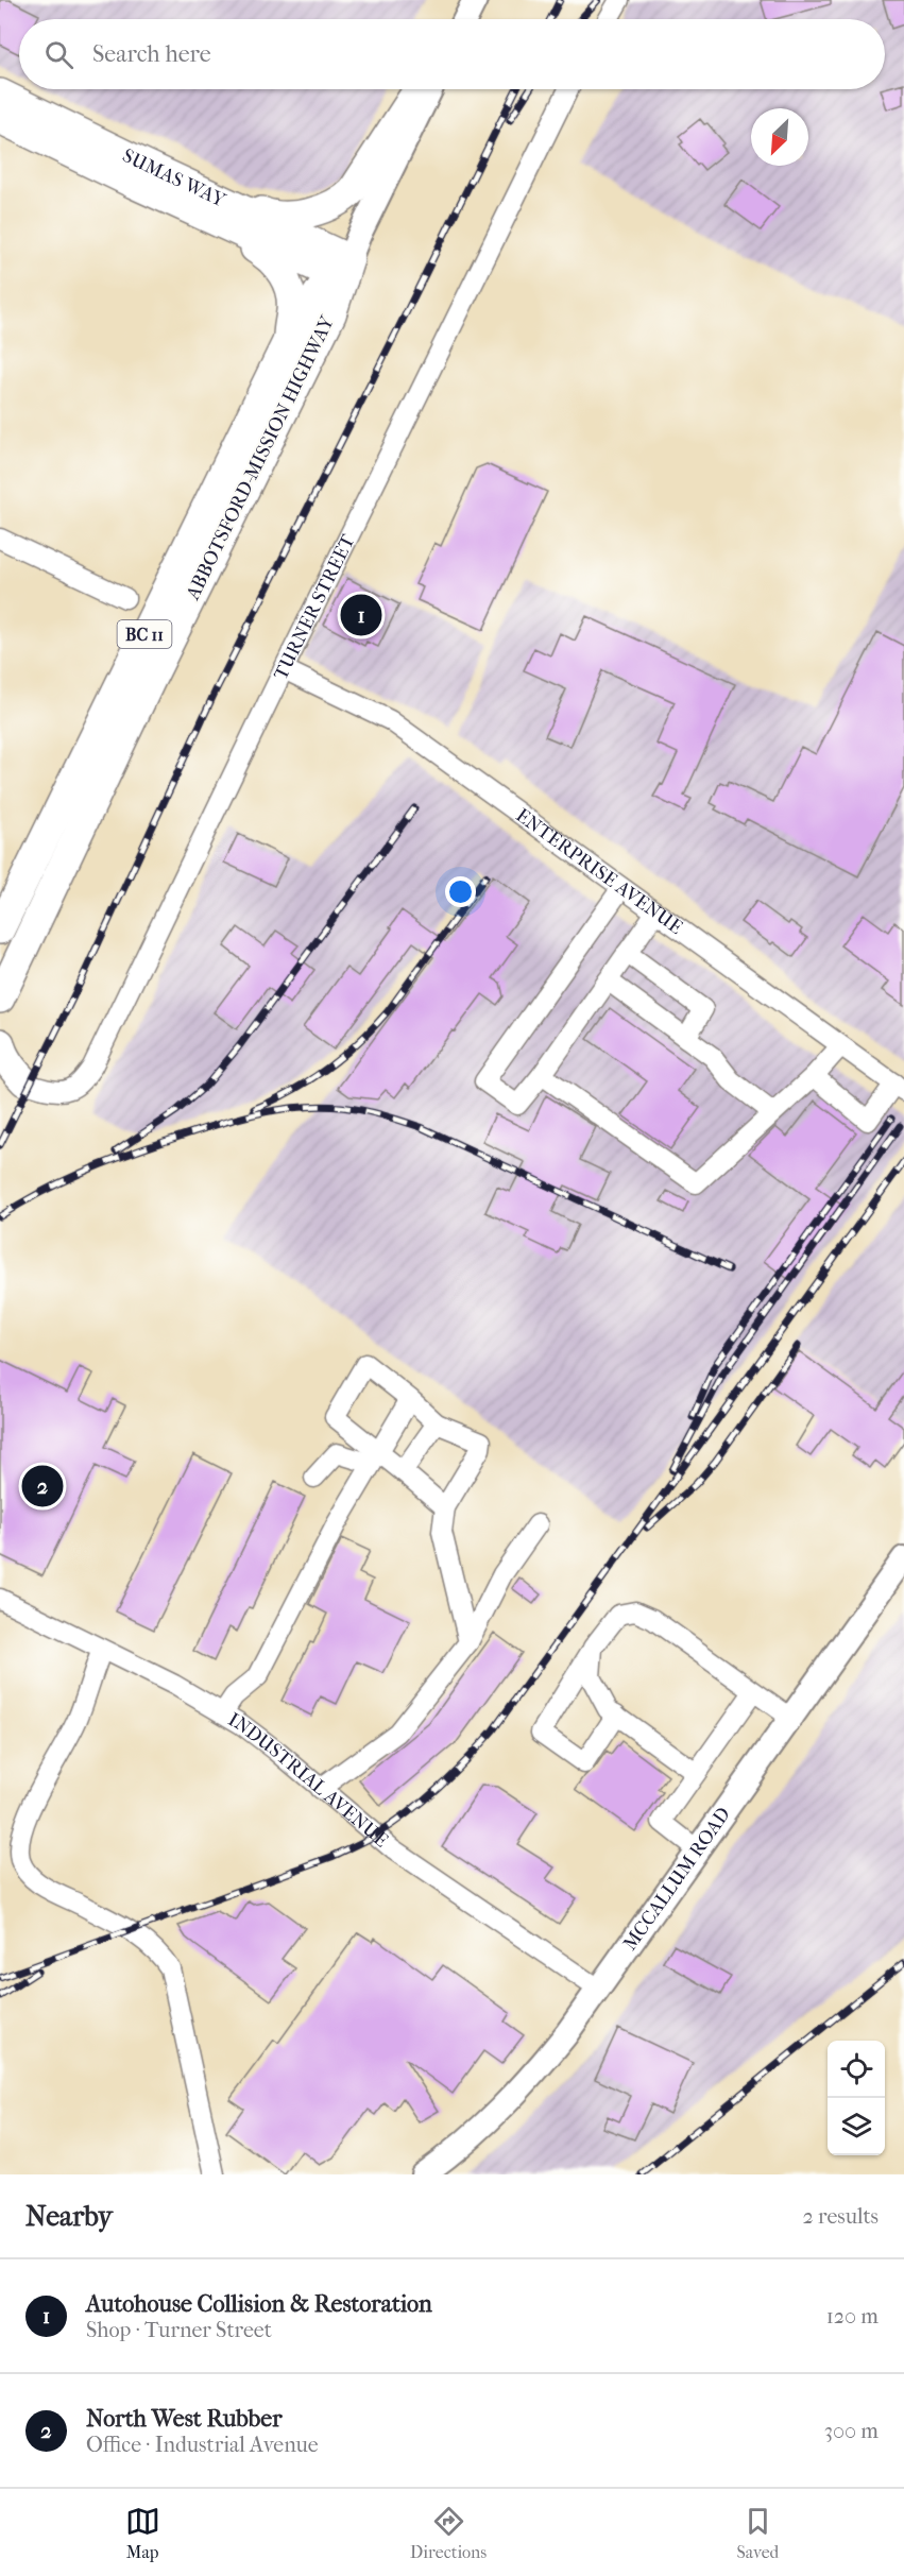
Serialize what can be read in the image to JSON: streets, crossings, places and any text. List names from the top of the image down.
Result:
{
  "streets": {
    "highway": ["SUMAS WAY", "ABBOTSFORD-MISSION HIGHWAY", "BC 11"],
    "main road": ["MCCALLUM ROAD"],
    "street": ["TURNER STREET", "ENTERPRISE AVENUE", "INDUSTRIAL AVENUE"]
  },
  "crossings": [
    ["SUMAS WAY", "ABBOTSFORD-MISSION HIGHWAY"],
    ["TURNER STREET", "ENTERPRISE AVENUE"],
    ["INDUSTRIAL AVENUE", "MCCALLUM ROAD"]
  ],
  "north": "bottom left",
  "page": {
    "search": "Search here",
    "pins": ["1", "2"],
    "heading": ["Nearby", "2 results"],
    "list": [
      {
        "mark": "1",
        "name": "Autohouse Collision & Restoration",
        "note": "Shop · Turner Street",
        "value": "120 m"
      },
      {
        "mark": "2",
        "name": "North West Rubber",
        "note": "Office · Industrial Avenue",
        "value": "300 m"
      }
    ],
    "nav": ["Map", "Directions", "Saved"]
  }
}
